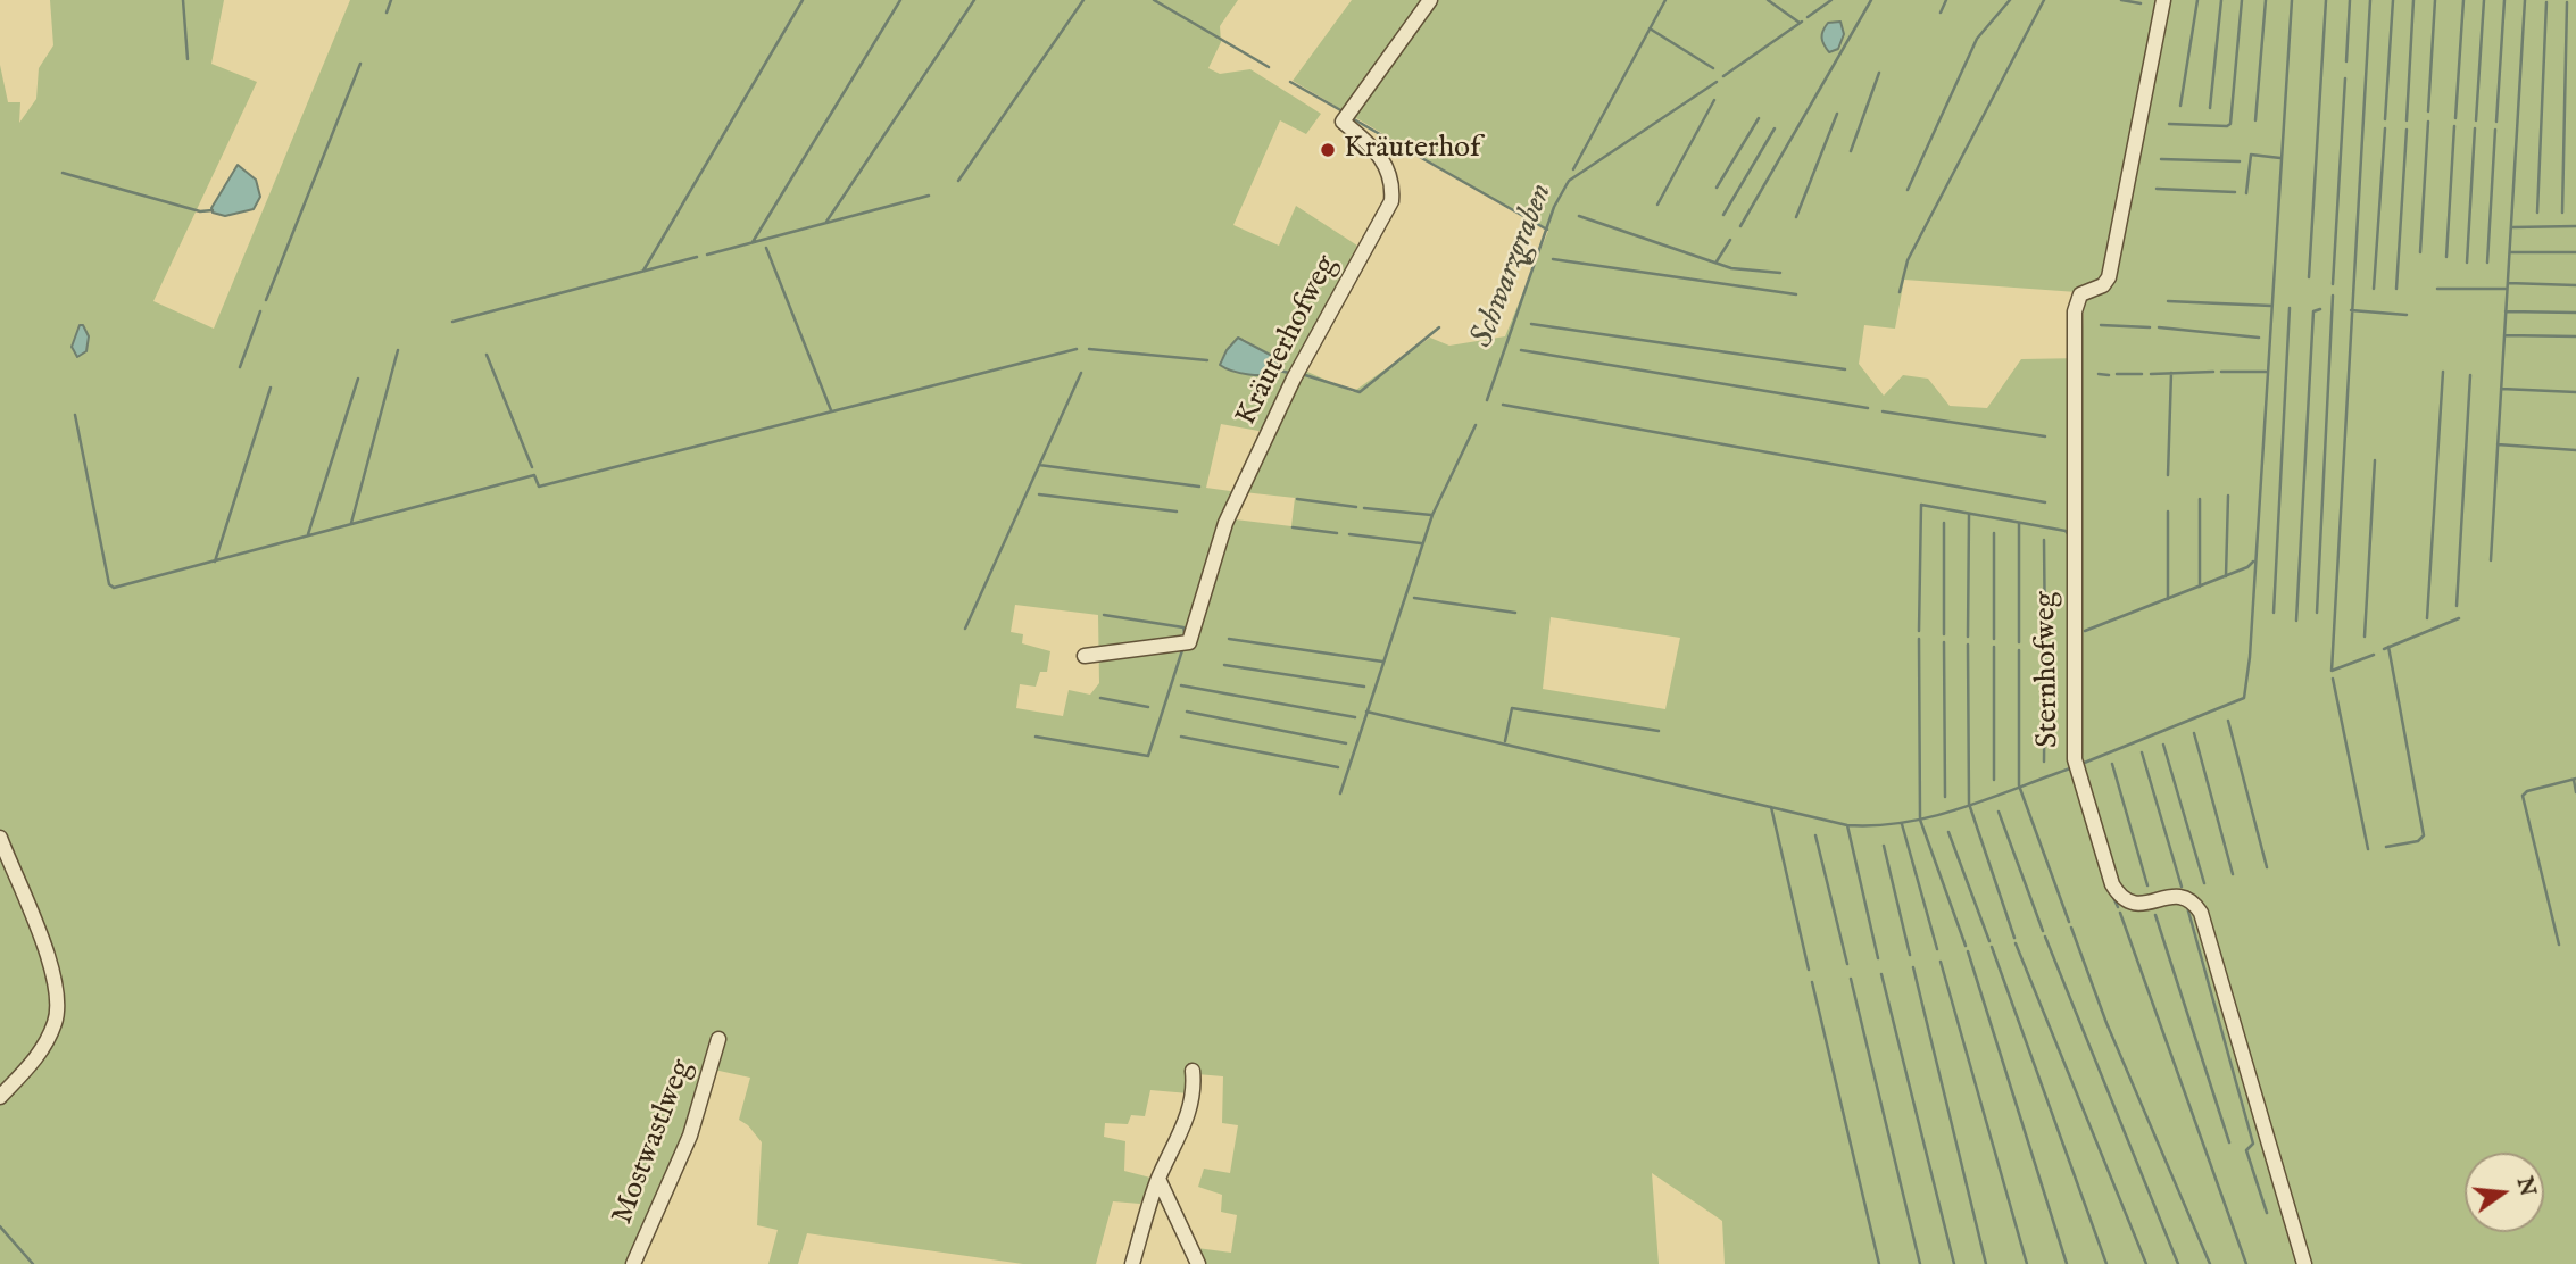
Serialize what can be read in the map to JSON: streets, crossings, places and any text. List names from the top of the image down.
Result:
{
  "streets": {
    "street": ["Kräuterhofweg", "Sternhofweg", "Mostwastlweg"]
  },
  "water": ["Schwarzgraben"],
  "places": ["Kräuterhof"],
  "north": "right"
}
